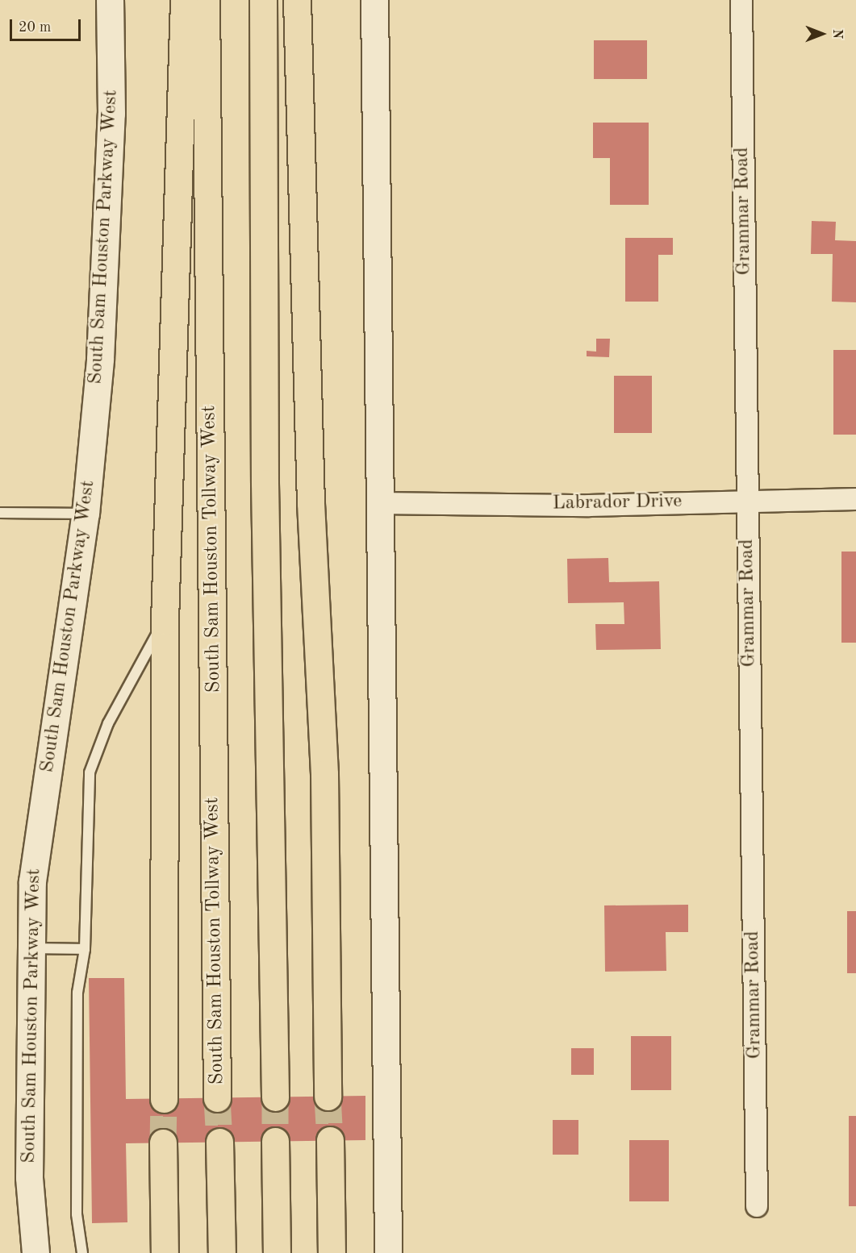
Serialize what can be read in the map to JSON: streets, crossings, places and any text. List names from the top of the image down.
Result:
{
  "streets": {
    "highway": ["South Sam Houston Tollway West"],
    "main road": ["South Sam Houston Parkway West"],
    "street": ["Grammar Road", "Labrador Drive"]
  },
  "crossings": [
    ["Grammar Road", "Labrador Drive"]
  ],
  "scale_bar": "20 m",
  "north": "right"
}
